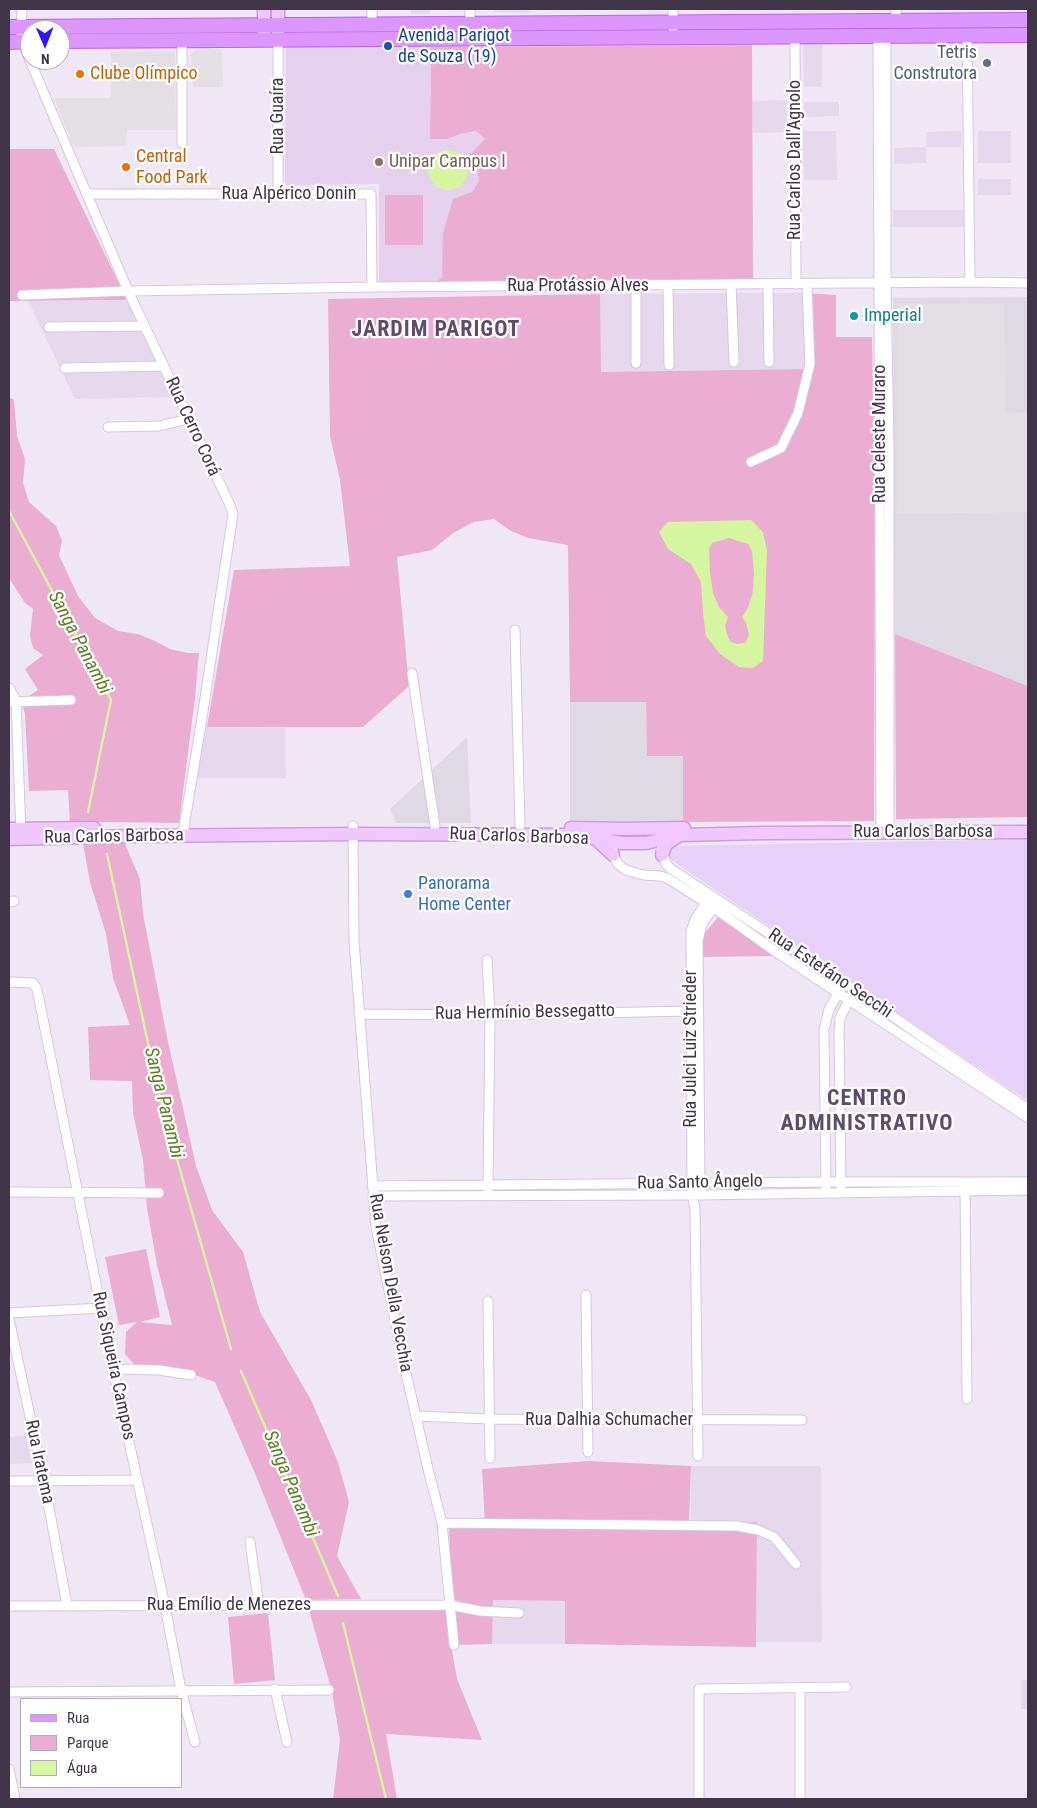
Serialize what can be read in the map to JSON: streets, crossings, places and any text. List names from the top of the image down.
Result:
{
  "streets": {
    "street": [
      "Rua Guaíra",
      "Rua Carlos Dall'Agnolo",
      "Rua Alpérico Donin",
      "Rua Protássio Alves",
      "Rua Cerro Corá",
      "Rua Celeste Muraro",
      "Rua Carlos Barbosa",
      "Rua Estefáno Secchi",
      "Rua Hermínio Bessegatto",
      "Rua Julci Luiz Strieder",
      "Rua Santo Ângelo",
      "Rua Nelson Della Vecchia",
      "Rua Siqueira Campos",
      "Rua Dalhia Schumacher",
      "Rua Iratema",
      "Rua Emílio de Menezes"
    ]
  },
  "crossings": [
    ["Rua Guaíra", "Rua Alpérico Donin"],
    ["Rua Carlos Dall'Agnolo", "Rua Protássio Alves"],
    ["Rua Alpérico Donin", "Rua Protássio Alves"],
    ["Rua Alpérico Donin", "Rua Cerro Corá"],
    ["Rua Protássio Alves", "Rua Cerro Corá"],
    ["Rua Protássio Alves", "Rua Celeste Muraro"],
    ["Rua Cerro Corá", "Rua Carlos Barbosa"],
    ["Rua Celeste Muraro", "Rua Carlos Barbosa"],
    ["Rua Carlos Barbosa", "Rua Estefáno Secchi"],
    ["Rua Carlos Barbosa", "Rua Nelson Della Vecchia"],
    ["Rua Estefáno Secchi", "Rua Julci Luiz Strieder"],
    ["Rua Hermínio Bessegatto", "Rua Julci Luiz Strieder"],
    ["Rua Hermínio Bessegatto", "Rua Nelson Della Vecchia"],
    ["Rua Julci Luiz Strieder", "Rua Santo Ângelo"],
    ["Rua Julci Luiz Strieder", "Rua Dalhia Schumacher"],
    ["Rua Santo Ângelo", "Rua Nelson Della Vecchia"],
    ["Rua Nelson Della Vecchia", "Rua Dalhia Schumacher"],
    ["Rua Nelson Della Vecchia", "Rua Emílio de Menezes"],
    ["Rua Siqueira Campos", "Rua Emílio de Menezes"],
    ["Rua Iratema", "Rua Emílio de Menezes"]
  ],
  "districts": ["JARDIM PARIGOT", "CENTRO ADMINISTRATIVO"],
  "water": ["Sanga Panambi"],
  "places": [
    "Avenida Parigot de Souza (19)",
    "Tetris Construtora",
    "Clube Olímpico",
    "Unipar Campus I",
    "Central Food Park",
    "Imperial",
    "Panorama Home Center"
  ],
  "legend": ["Rua", "Parque", "Água"],
  "north": "bottom"
}
